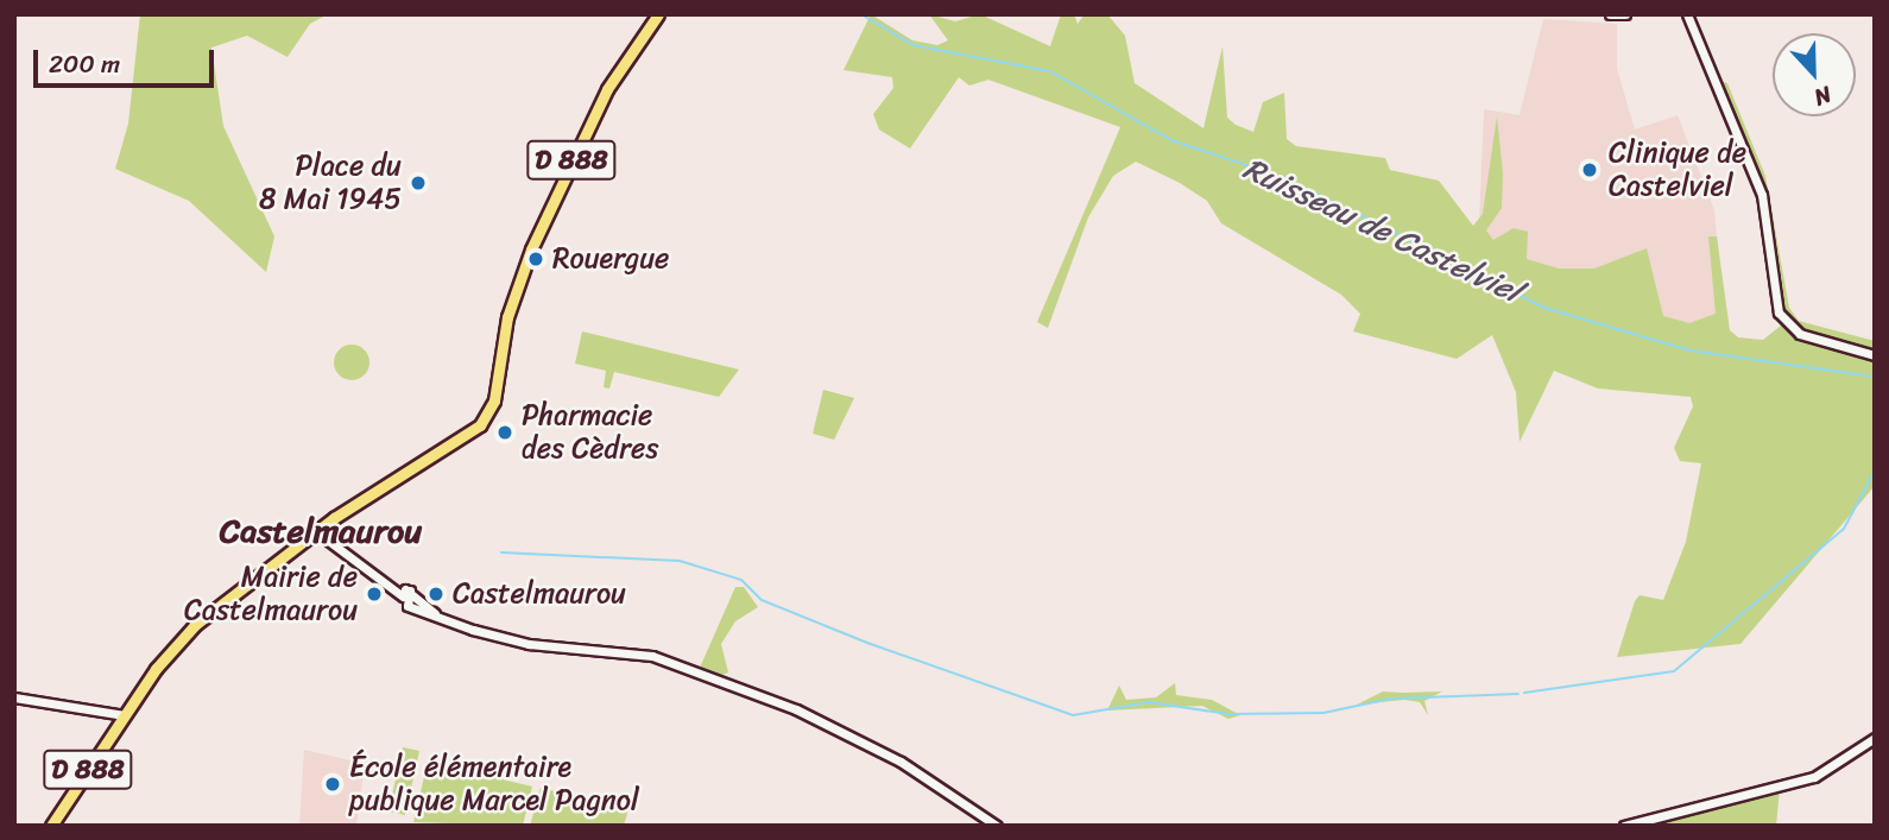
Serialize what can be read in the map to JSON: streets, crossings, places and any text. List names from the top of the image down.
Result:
{
  "streets": {
    "main road": ["D 888"]
  },
  "districts": ["Castelmaurou"],
  "water": ["Ruisseau de Castelviel"],
  "places": [
    "Clinique de Castelviel",
    "Place du 8 Mai 1945",
    "Rouergue",
    "Pharmacie des Cèdres",
    "Mairie de Castelmaurou",
    "Castelmaurou",
    "École élémentaire publique Marcel Pagnol"
  ],
  "scale_bar": "200 m",
  "north": "bottom"
}
